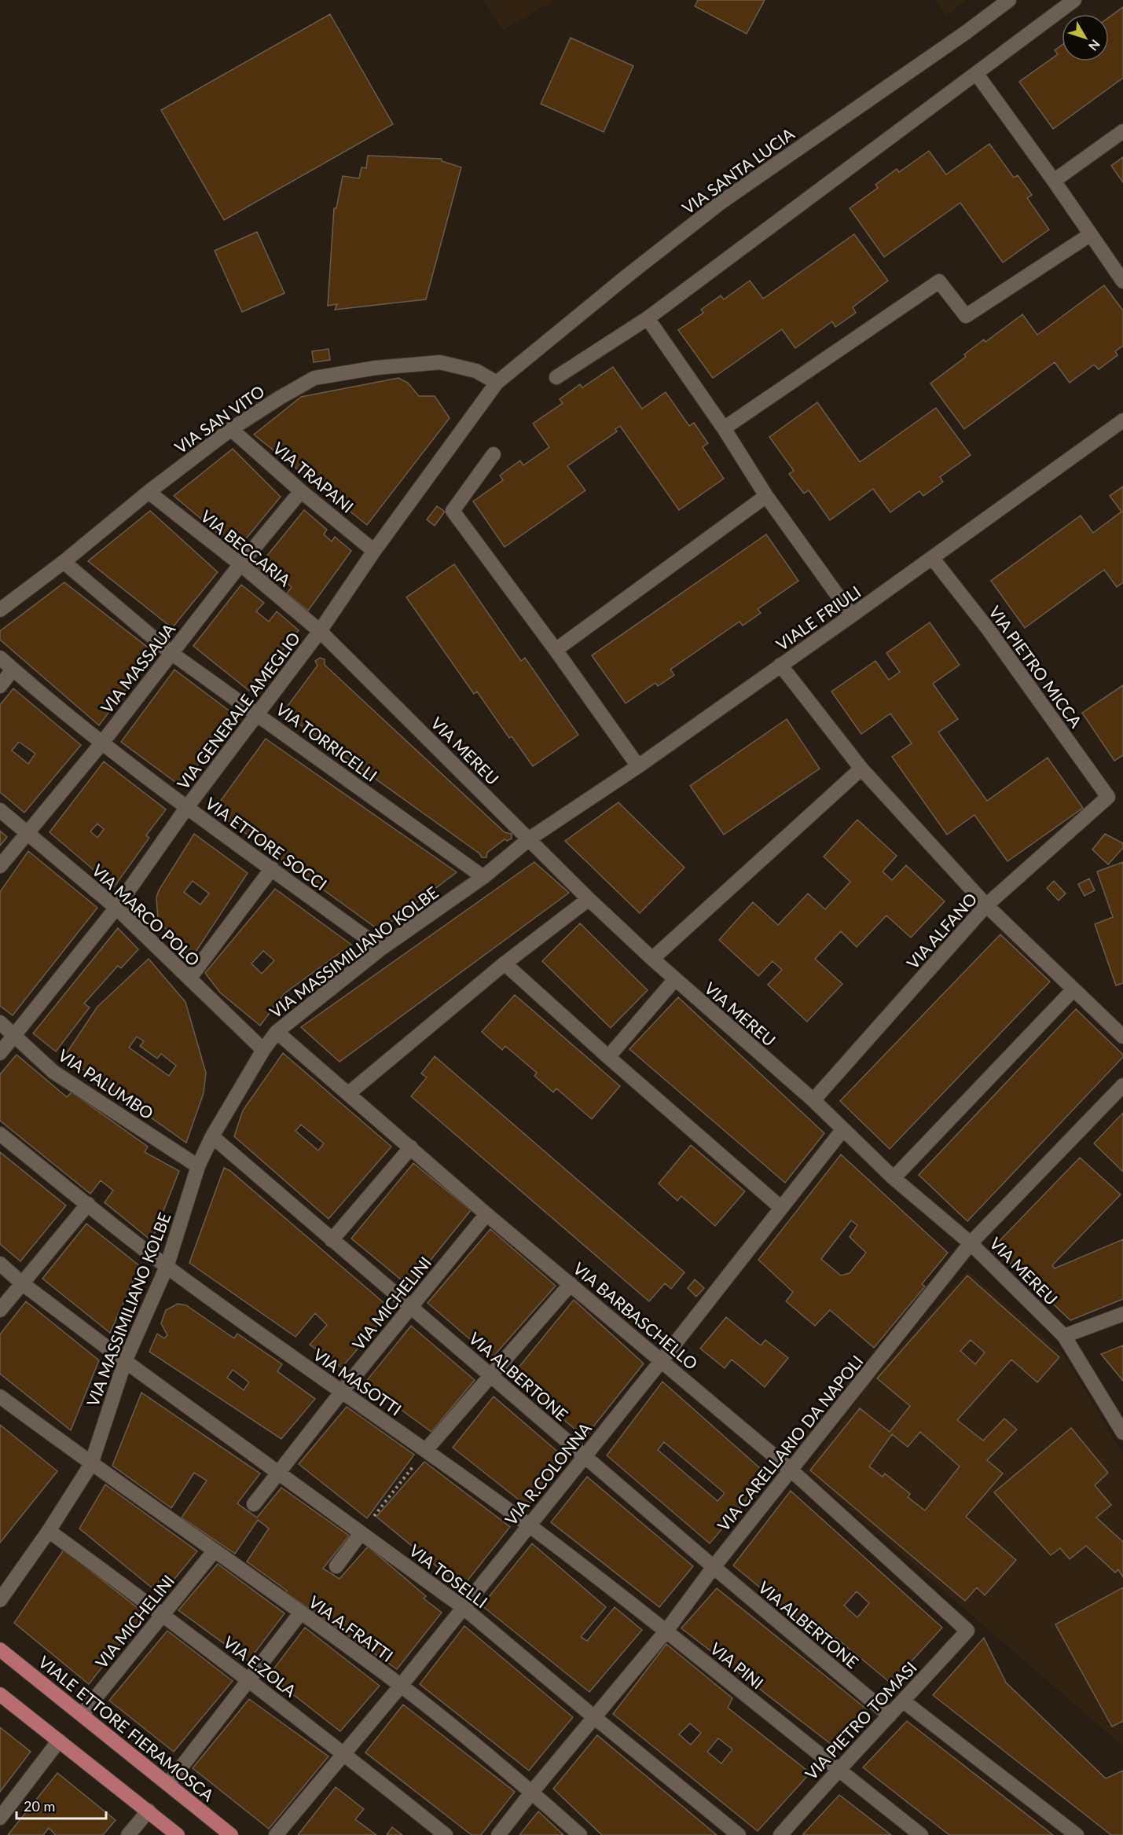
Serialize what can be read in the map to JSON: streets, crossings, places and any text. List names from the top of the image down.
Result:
{
  "streets": {
    "main road": ["VIALE ETTORE FIERAMOSCA"],
    "street": [
      "VIA SANTA LUCIA",
      "VIA SAN VITO",
      "VIA TRAPANI",
      "VIA BECCARIA",
      "VIALE FRIULI",
      "VIA PIETRO MICCA",
      "VIA MASSAUA",
      "VIA GENERALE AMEGLIO",
      "VIA TORRICELLI",
      "VIA MEREU",
      "VIA ETTORE SOCCI",
      "VIA MARCO POLO",
      "VIA ALFANO",
      "VIA MASSIMILIANO KOLBE",
      "VIA PALUMBO",
      "VIA MICHELINI",
      "VIA BARBASCHELLO",
      "VIA ALBERTONE",
      "VIA MASOTTI",
      "VIA CARELLARIO DA NAPOLI",
      "VIA R.COLONNA",
      "VIA TOSELLI",
      "VIA A.FRATTI",
      "VIA PINI",
      "VIA E.ZOLA",
      "VIA PIETRO TOMASI"
    ]
  },
  "crossings": [
    ["VIA SANTA LUCIA", "VIA SAN VITO"],
    ["VIA SANTA LUCIA", "VIA GENERALE AMEGLIO"],
    ["VIA SAN VITO", "VIA TRAPANI"],
    ["VIA SAN VITO", "VIA BECCARIA"],
    ["VIA SAN VITO", "VIA GENERALE AMEGLIO"],
    ["VIA SAN VITO", "VIA TORRICELLI"],
    ["VIA TRAPANI", "VIA MASSAUA"],
    ["VIA TRAPANI", "VIA GENERALE AMEGLIO"],
    ["VIA BECCARIA", "VIA MASSAUA"],
    ["VIA BECCARIA", "VIA GENERALE AMEGLIO"],
    ["VIA BECCARIA", "VIA MEREU"],
    ["VIALE FRIULI", "VIA PIETRO MICCA"],
    ["VIALE FRIULI", "VIA MEREU"],
    ["VIALE FRIULI", "VIA MASSIMILIANO KOLBE"],
    ["VIA PIETRO MICCA", "VIA ALFANO"],
    ["VIA MASSAUA", "VIA TORRICELLI"],
    ["VIA MASSAUA", "VIA ETTORE SOCCI"],
    ["VIA MASSAUA", "VIA MARCO POLO"],
    ["VIA GENERALE AMEGLIO", "VIA TORRICELLI"],
    ["VIA GENERALE AMEGLIO", "VIA MEREU"],
    ["VIA GENERALE AMEGLIO", "VIA ETTORE SOCCI"],
    ["VIA GENERALE AMEGLIO", "VIA MARCO POLO"],
    ["VIA GENERALE AMEGLIO", "VIA PALUMBO"],
    ["VIA TORRICELLI", "VIA MASSIMILIANO KOLBE"],
    ["VIA MEREU", "VIA ALFANO"],
    ["VIA MEREU", "VIA MASSIMILIANO KOLBE"],
    ["VIA MEREU", "VIA CARELLARIO DA NAPOLI"],
    ["VIA MEREU", "VIA R.COLONNA"],
    ["VIA ETTORE SOCCI", "VIA MASSIMILIANO KOLBE"],
    ["VIA MARCO POLO", "VIA MASSIMILIANO KOLBE"],
    ["VIA MASSIMILIANO KOLBE", "VIA PALUMBO"],
    ["VIA MASSIMILIANO KOLBE", "VIA BARBASCHELLO"],
    ["VIA MASSIMILIANO KOLBE", "VIA ALBERTONE"],
    ["VIA MASSIMILIANO KOLBE", "VIA MASOTTI"],
    ["VIA MASSIMILIANO KOLBE", "VIA TOSELLI"],
    ["VIA MASSIMILIANO KOLBE", "VIA A.FRATTI"],
    ["VIA MASSIMILIANO KOLBE", "VIA E.ZOLA"],
    ["VIA MICHELINI", "VIA BARBASCHELLO"],
    ["VIA MICHELINI", "VIA ALBERTONE"],
    ["VIA MICHELINI", "VIA MASOTTI"],
    ["VIA MICHELINI", "VIA TOSELLI"],
    ["VIA MICHELINI", "VIA A.FRATTI"],
    ["VIA MICHELINI", "VIA E.ZOLA"],
    ["VIA MICHELINI", "VIALE ETTORE FIERAMOSCA"],
    ["VIA BARBASCHELLO", "VIA CARELLARIO DA NAPOLI"],
    ["VIA BARBASCHELLO", "VIA R.COLONNA"],
    ["VIA BARBASCHELLO", "VIA PIETRO TOMASI"],
    ["VIA ALBERTONE", "VIA CARELLARIO DA NAPOLI"],
    ["VIA ALBERTONE", "VIA R.COLONNA"],
    ["VIA ALBERTONE", "VIA PIETRO TOMASI"],
    ["VIA MASOTTI", "VIA R.COLONNA"],
    ["VIA MASOTTI", "VIA PINI"],
    ["VIA CARELLARIO DA NAPOLI", "VIA TOSELLI"],
    ["VIA CARELLARIO DA NAPOLI", "VIA A.FRATTI"],
    ["VIA CARELLARIO DA NAPOLI", "VIA PINI"],
    ["VIA R.COLONNA", "VIA TOSELLI"],
    ["VIA R.COLONNA", "VIA A.FRATTI"],
    ["VIA R.COLONNA", "VIA PINI"],
    ["VIA R.COLONNA", "VIA E.ZOLA"],
    ["VIA PINI", "VIA PIETRO TOMASI"]
  ],
  "scale_bar": "20 m",
  "north": "bottom right"
}
